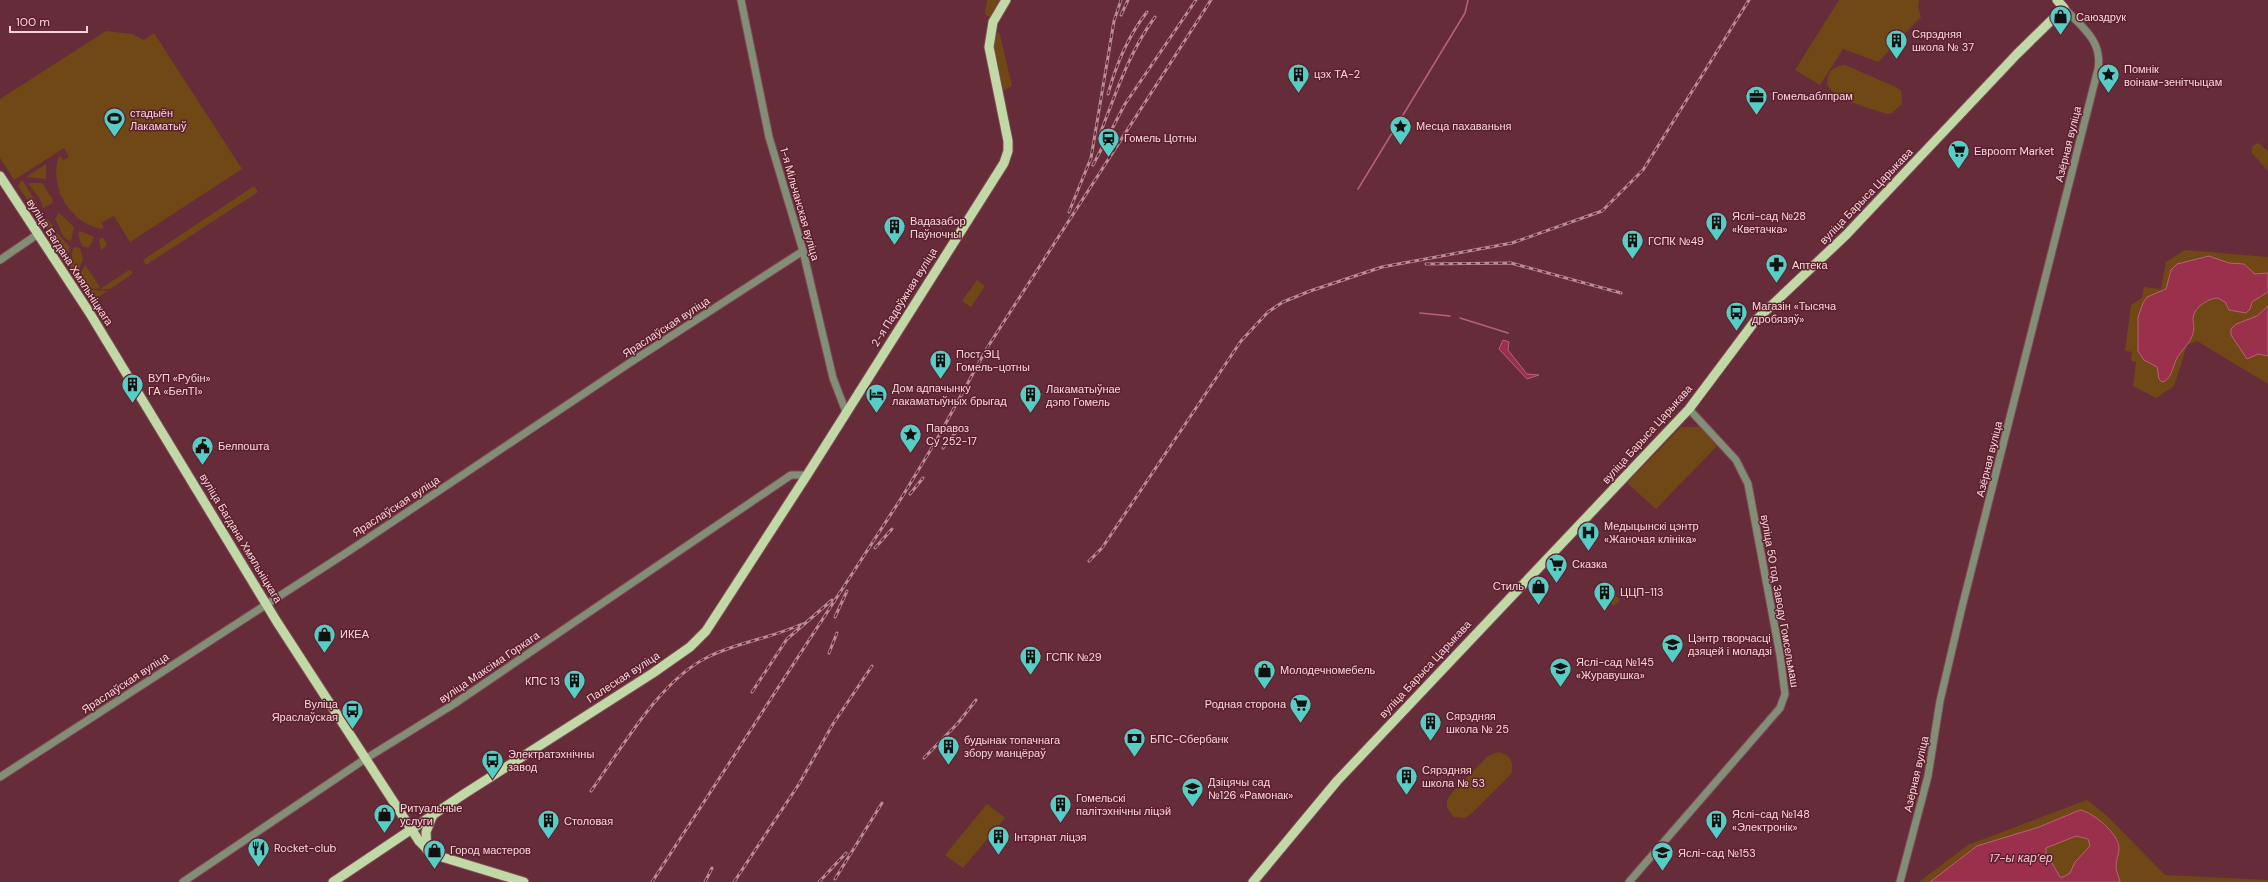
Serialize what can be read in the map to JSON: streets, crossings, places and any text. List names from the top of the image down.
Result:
{
  "streets": {
    "main road": [
      "вуліца Барыса Царыкава",
      "вуліца Багдана Хмяльніцкага",
      "2-я Падоўжная вуліца",
      "Палеская вуліца"
    ],
    "street": [
      "Азёрная вуліца",
      "1-я Мільчанская вуліца",
      "Яраслаўская вуліца",
      "вуліца 50 год Заводу Гомсельмаш",
      "вуліца Максіма Горкага"
    ]
  },
  "crossings": [
    ["Азёрная вуліца", "вуліца Барыса Царыкава"],
    ["вуліца Барыса Царыкава", "вуліца 50 год Заводу Гомсельмаш"],
    ["1-я Мільчанская вуліца", "2-я Падоўжная вуліца"],
    ["1-я Мільчанская вуліца", "Яраслаўская вуліца"],
    ["1-я Мільчанская вуліца", "Палеская вуліца"],
    ["вуліца Багдана Хмяльніцкага", "Яраслаўская вуліца"],
    ["вуліца Багдана Хмяльніцкага", "вуліца Максіма Горкага"],
    ["вуліца Багдана Хмяльніцкага", "Палеская вуліца"],
    ["2-я Падоўжная вуліца", "Палеская вуліца"],
    ["вуліца Максіма Горкага", "Палеская вуліца"]
  ],
  "water": ["17-ы кар’ер"],
  "places": {
    "shop": [
      "Саюздрук",
      "Стиль",
      "ИКЕА",
      "Молодечномебель",
      "Ритуальные услуги",
      "Город мастеров"
    ],
    "building": [
      "Сярэдняя школа № 37",
      "цэх ТА-2",
      "Яслі-сад №28 «Кветачка»",
      "Вадазабор Паўночны",
      "ГСПК №49",
      "Пост ЭЦ Гомель-цотны",
      "ВУП «Рубін» ГА «БелТІ»",
      "Лакаматыўнае дэпо Гомель",
      "ЦЦП-113",
      "ГСПК №29",
      "КПС 13",
      "Сярэдняя школа № 25",
      "будынак топачнага збору манцёраў",
      "Сярэдняя школа № 53",
      "Гомельскі палітэхнічны ліцэй",
      "Яслі-сад №148 «Электронік»",
      "Столовая",
      "Інтэрнат ліцэя"
    ],
    "place": ["Помнік воінам-зенітчыцам", "Месца пахаваньня", "Паравоз Су 252-17"],
    "office": ["Гомельаблпрам"],
    "sports": ["стадыён Лакаматыў"],
    "station": ["Гомель Цотны"],
    "supermarket": ["Евроопт Market", "Сказка", "Родная сторона"],
    "pharmacy": ["Аптека"],
    "bus stop": ["Магазін «Тысяча дробязяў»", "Вуліца Яраслаўская", "Электратэхнічны завод"],
    "hotel": ["Дом адпачынку лакаматыўных брыгад"],
    "public building": ["Белпошта"],
    "hospital": ["Медыцынскі цэнтр «Жаночая клініка»"],
    "school or university": [
      "Цэнтр творчасці дзяцей і моладзі",
      "Яслі-сад №145 «Журавушка»",
      "Дзіцячы сад №126 «Рамонак»",
      "Яслі-сад №153"
    ],
    "bank": ["БПС-Сбербанк"],
    "restaurant": ["Rocket-club"]
  },
  "scale_bar": "100 m"
}
